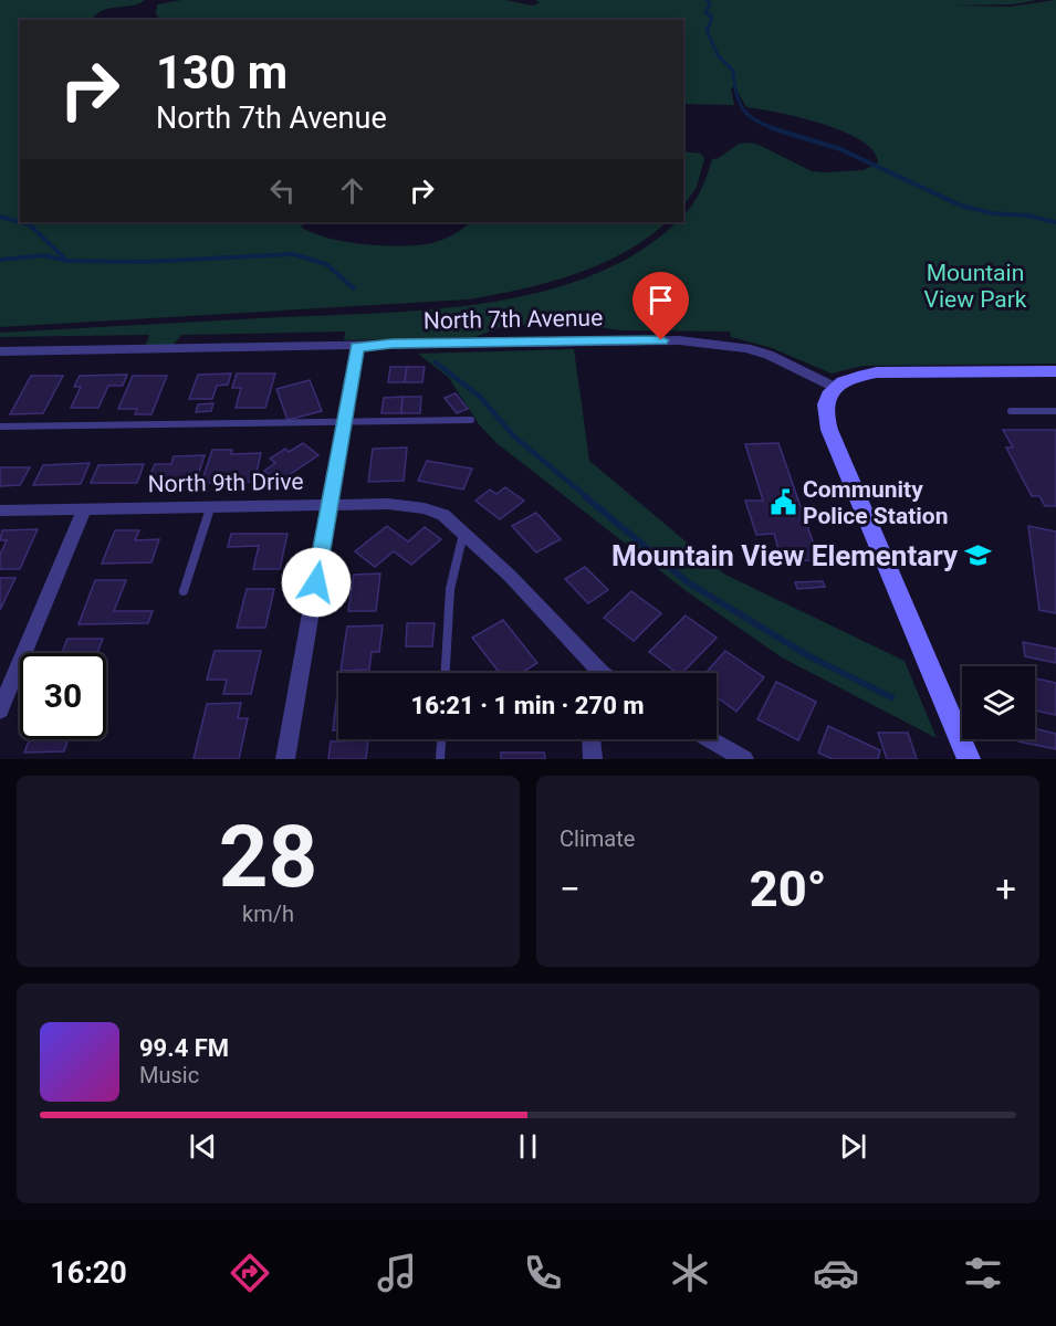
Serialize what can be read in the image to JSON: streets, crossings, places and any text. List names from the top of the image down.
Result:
{
  "streets": {
    "street": ["North 7th Avenue", "North 9th Drive"]
  },
  "parks": ["Mountain View Park"],
  "places": {
    "public building": ["Community Police Station"],
    "school or university": ["Mountain View Elementary"]
  },
  "page": {
    "turn": ["130 m", "North 7th Avenue"],
    "limit": "30",
    "trip": "16:21 · 1 min · 270 m",
    "tile": [
      ["28", "km/h"],
      "Climate"
    ],
    "heat": ["−", "20°", "+"],
    "song": ["99.4 FM", "Music"],
    "tabs": "16:20"
  }
}
